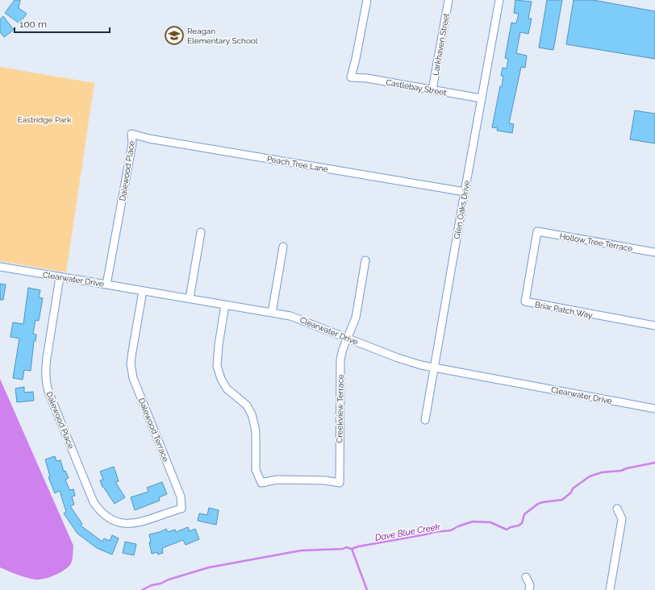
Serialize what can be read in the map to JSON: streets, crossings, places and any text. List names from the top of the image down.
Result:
{
  "streets": {
    "street": [
      "Larkhaven Street",
      "Castlebay Street",
      "Peach Tree Lane",
      "Dalewood Place",
      "Glen Oaks Drive",
      "Hollow Tree Terrace",
      "Clearwater Drive",
      "Briar Patch Way",
      "Creekview Terrace",
      "Dalewood Terrace"
    ]
  },
  "crossings": [
    ["Larkhaven Street", "Castlebay Street"],
    ["Castlebay Street", "Glen Oaks Drive"],
    ["Peach Tree Lane", "Dalewood Place"],
    ["Peach Tree Lane", "Glen Oaks Drive"],
    ["Dalewood Place", "Clearwater Drive"],
    ["Dalewood Place", "Dalewood Terrace"],
    ["Glen Oaks Drive", "Clearwater Drive"],
    ["Hollow Tree Terrace", "Briar Patch Way"],
    ["Clearwater Drive", "Creekview Terrace"],
    ["Clearwater Drive", "Dalewood Terrace"]
  ],
  "water": ["Dave Blue Creek"],
  "parks": ["Eastridge Park"],
  "places": {
    "school or university": ["Reagan Elementary School"]
  },
  "scale_bar": "100 m"
}
